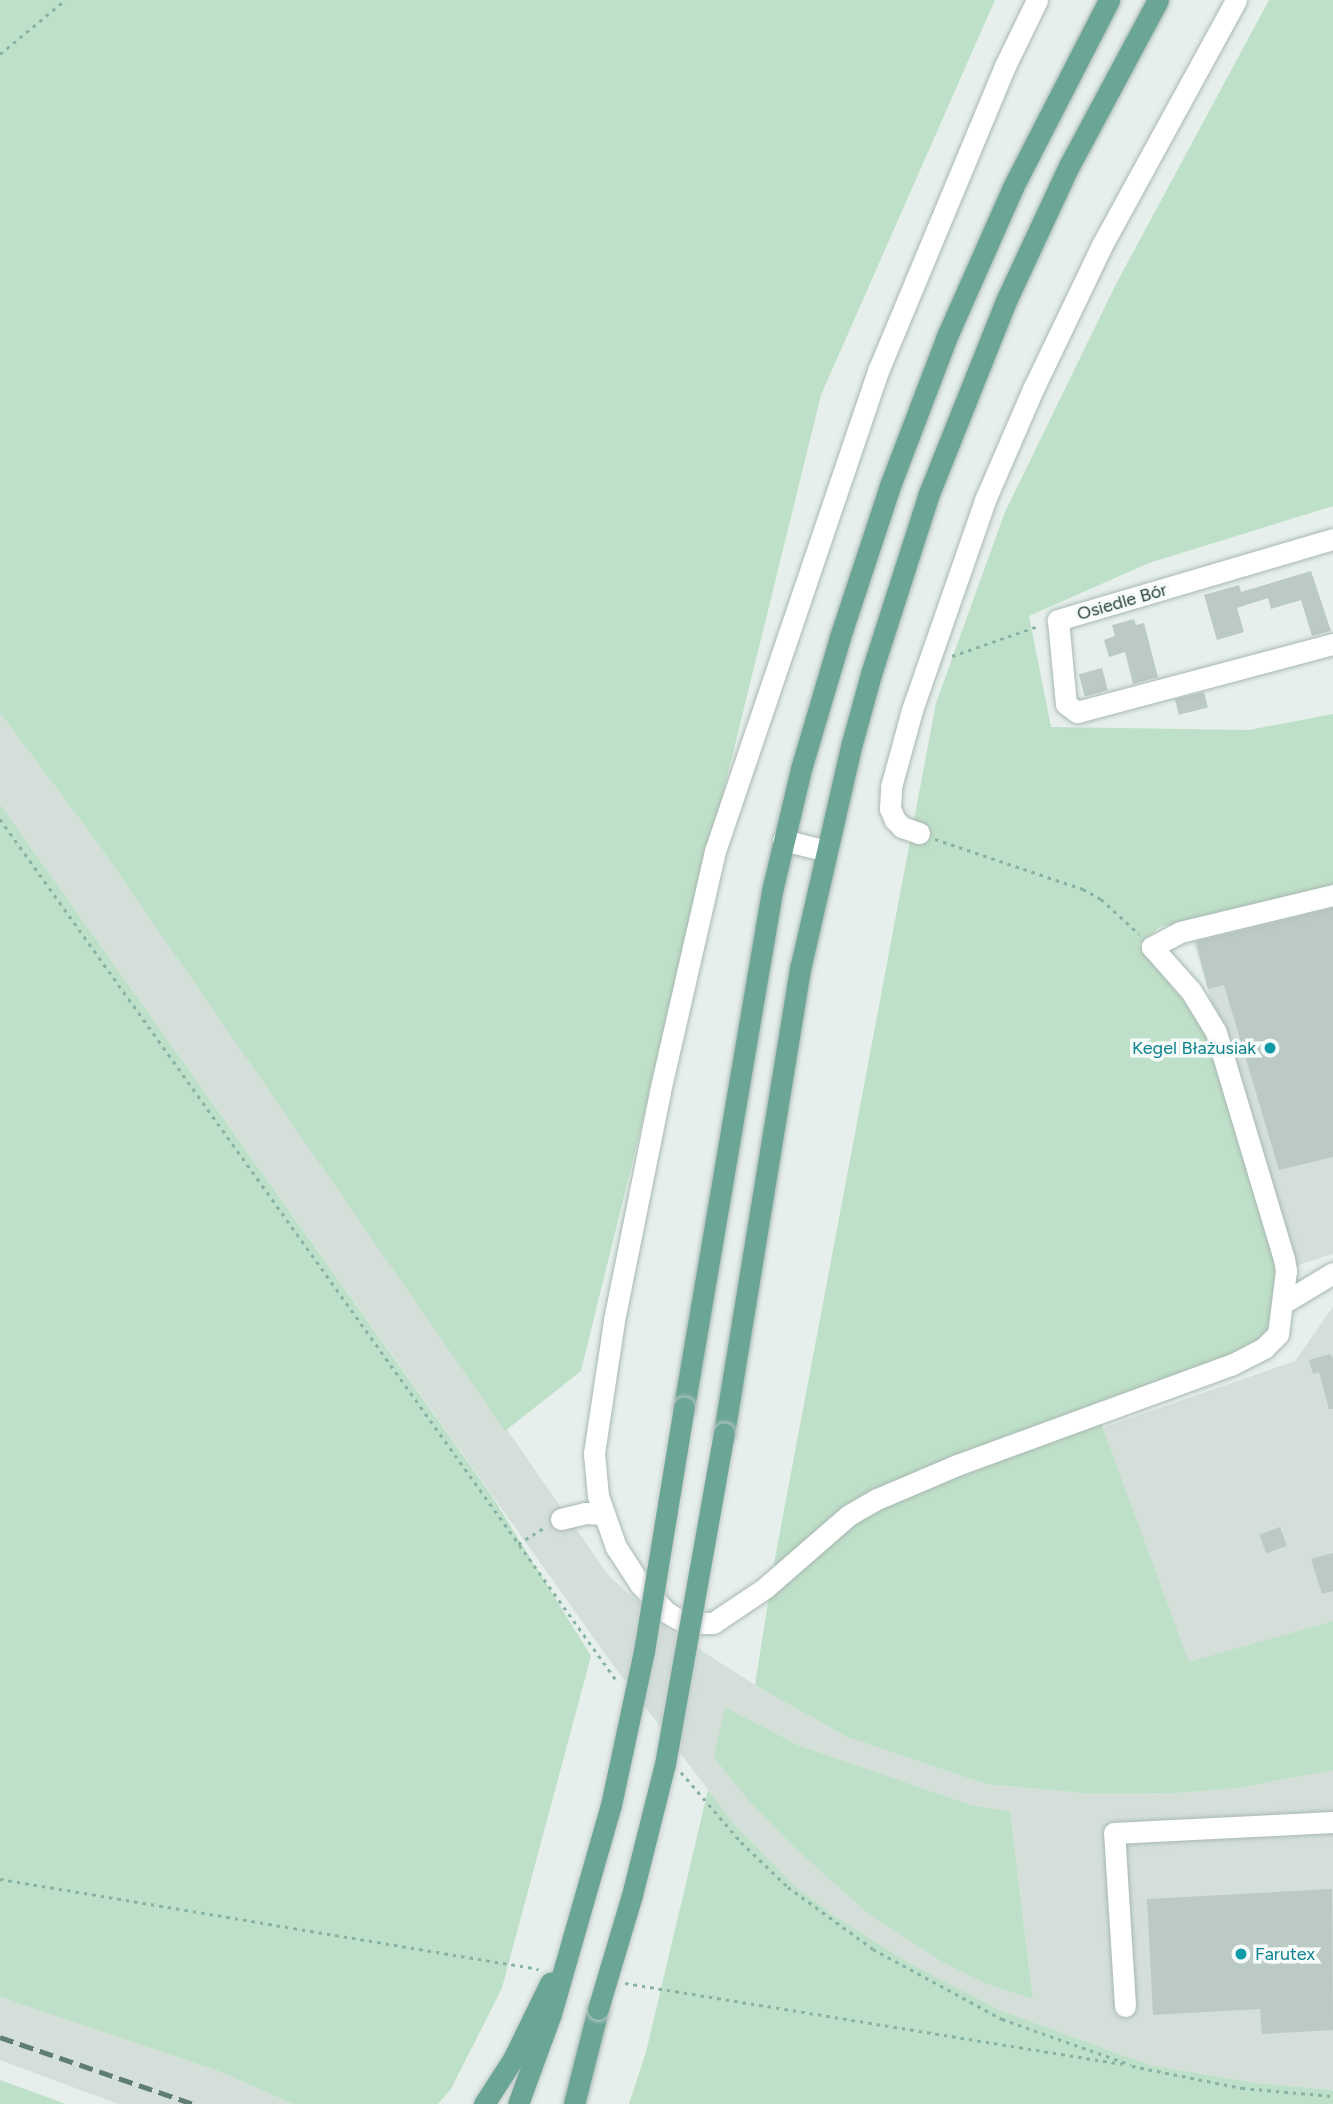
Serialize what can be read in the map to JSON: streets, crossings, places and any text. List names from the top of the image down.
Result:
{
  "streets": {
    "street": ["Osiedle Bór"]
  },
  "places": ["Kegel Błażusiak", "Farutex"]
}
